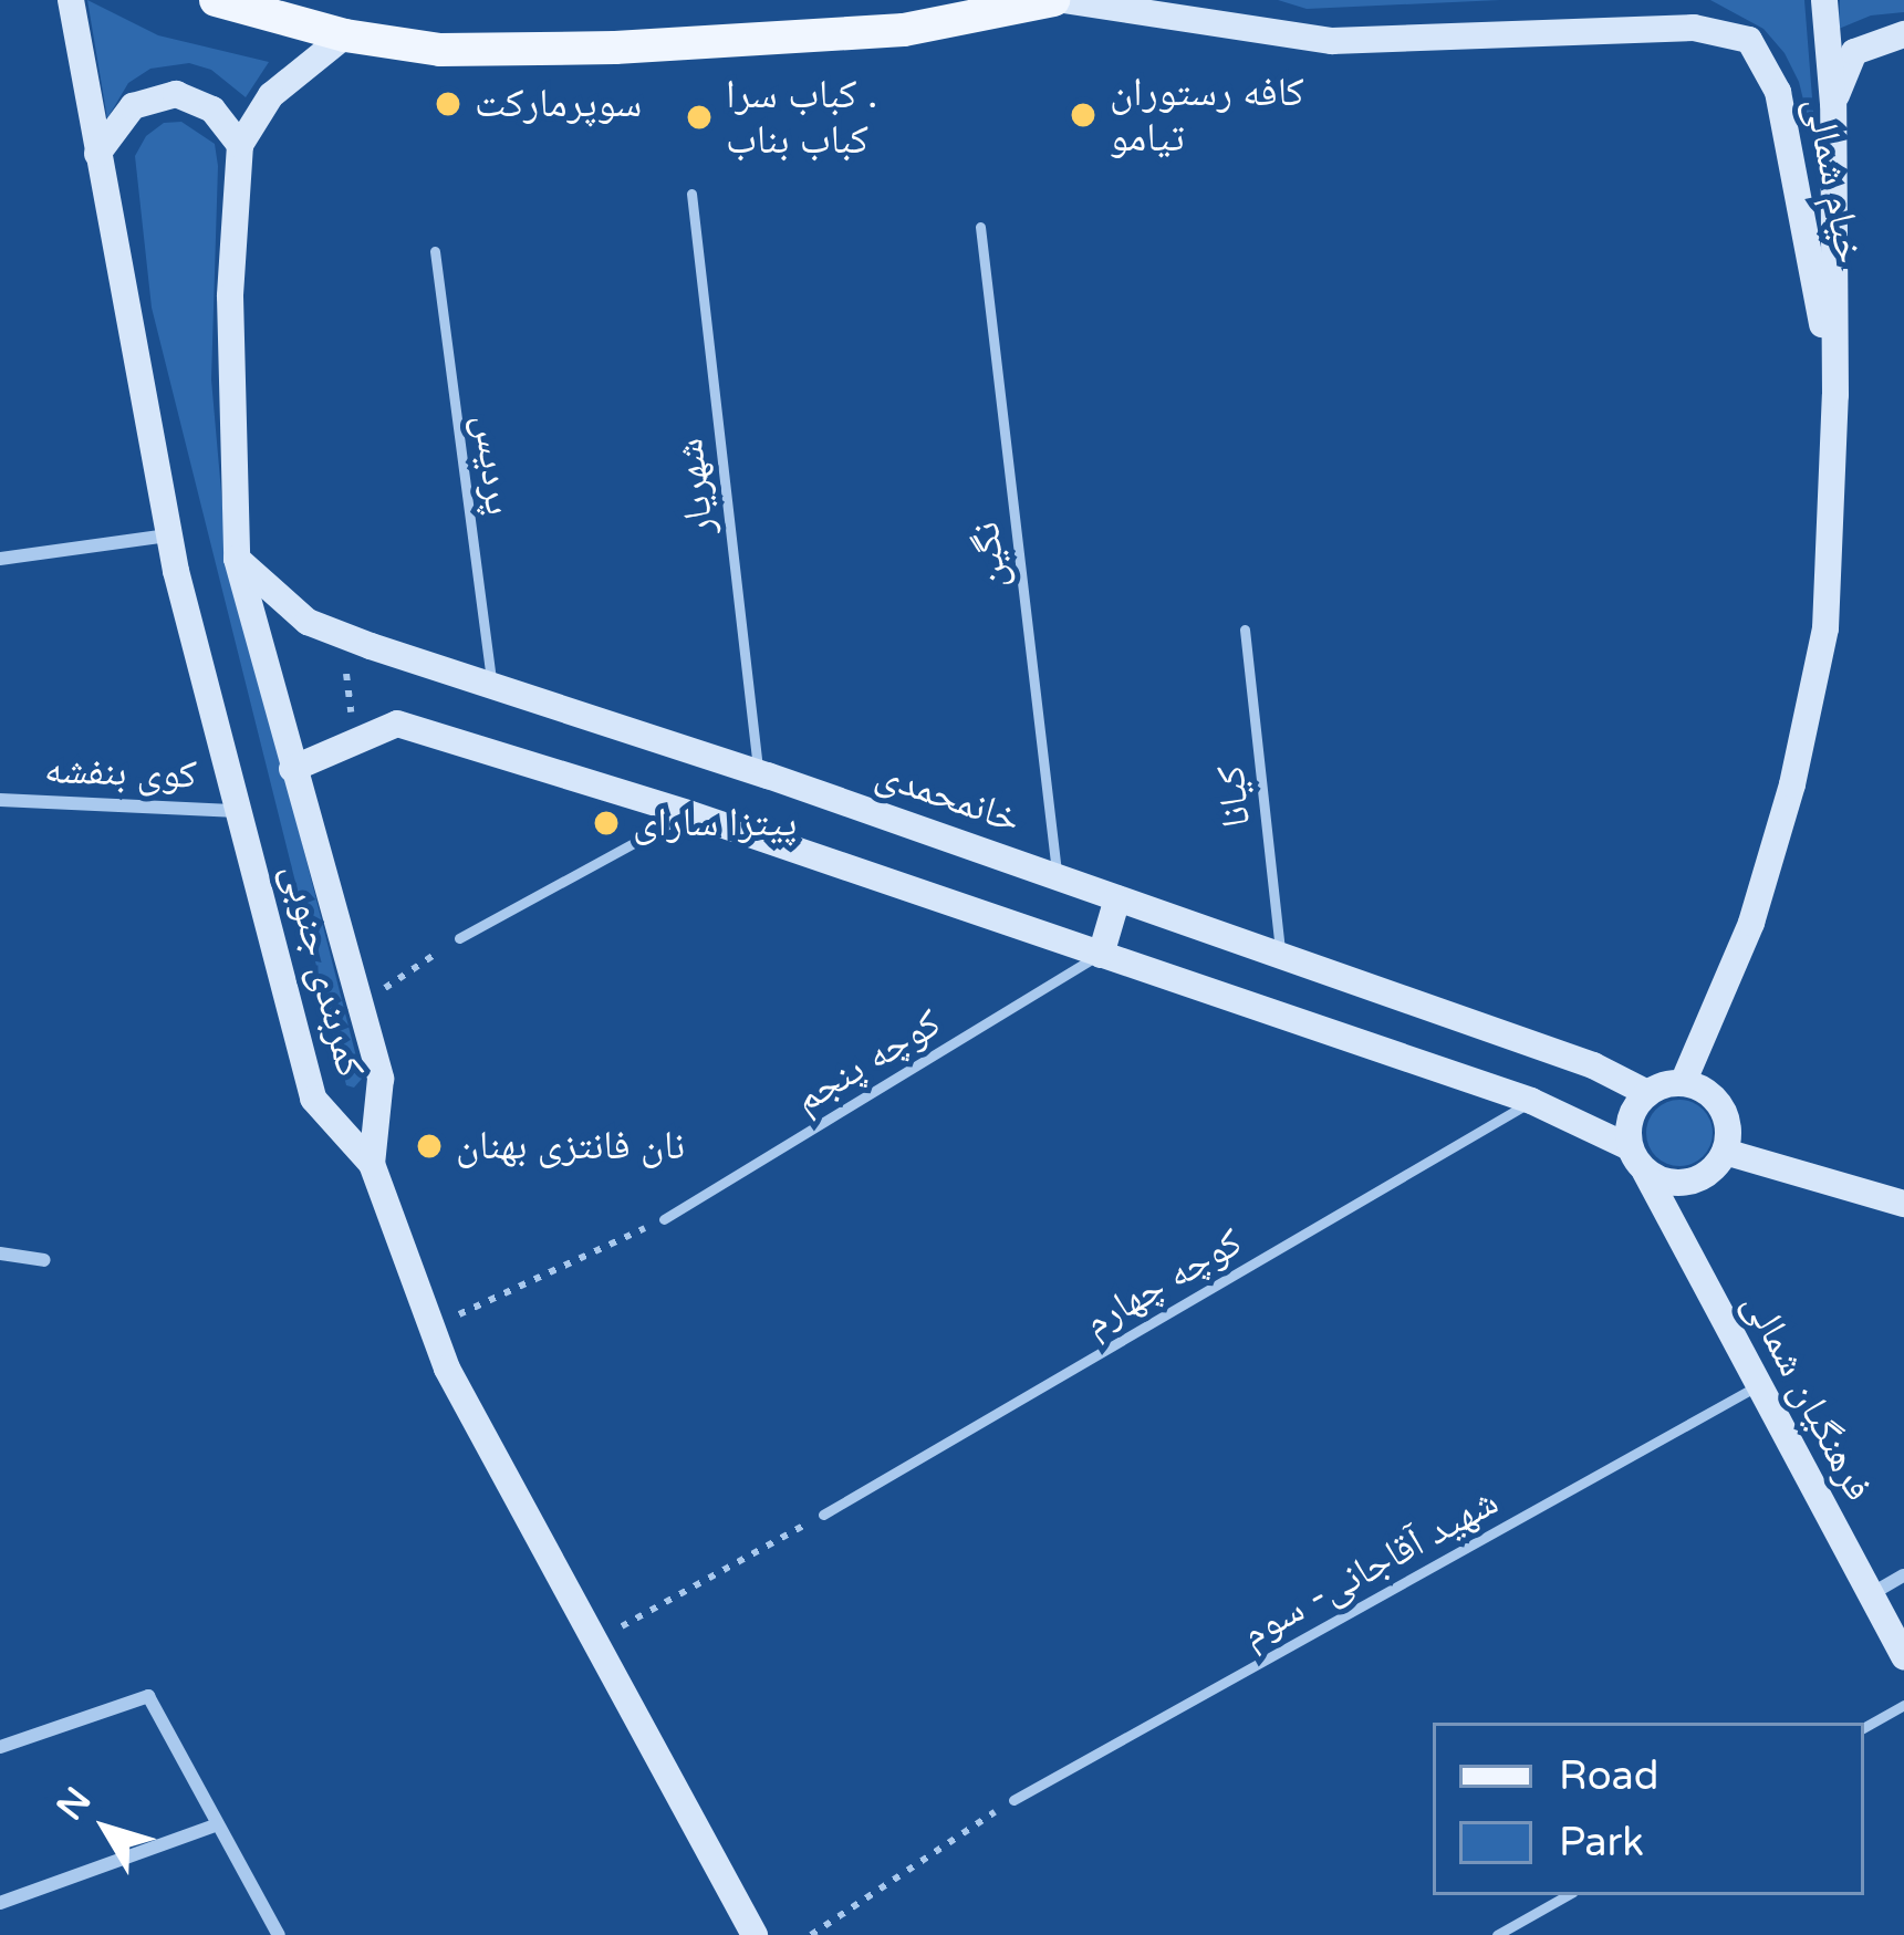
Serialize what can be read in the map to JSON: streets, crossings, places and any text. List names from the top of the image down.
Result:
{
  "streets": {
    "main road": [
      "خیام شمالی",
      "خانمحمدی",
      "کمربندی جنوبی",
      "فرهنگیان شمالی"
    ],
    "street": ["کوی بنفشه"],
    "lane": [
      "پردیس",
      "شهریار",
      "نگین",
      "کیانا",
      "کوچه پنجم",
      "کوچه چهارم",
      "شهید آقاجانی- سوم"
    ]
  },
  "crossings": [
    ["پردیس", "خانمحمدی"],
    ["شهریار", "خانمحمدی"],
    ["نگین", "خانمحمدی"],
    ["کوی بنفشه", "کمربندی جنوبی"],
    ["خانمحمدی", "کیانا"],
    ["خانمحمدی", "کمربندی جنوبی"],
    ["خانمحمدی", "فرهنگیان شمالی"],
    ["فرهنگیان شمالی", "شهید آقاجانی- سوم"]
  ],
  "places": [
    "سوپرمارکت",
    "کافه رستوران تیامو",
    "کباب سرا . کباب بناب",
    "پیتزا سارای",
    "نان فانتزی بهنان"
  ],
  "legend": ["Road", "Park"],
  "north": "top left"
}
